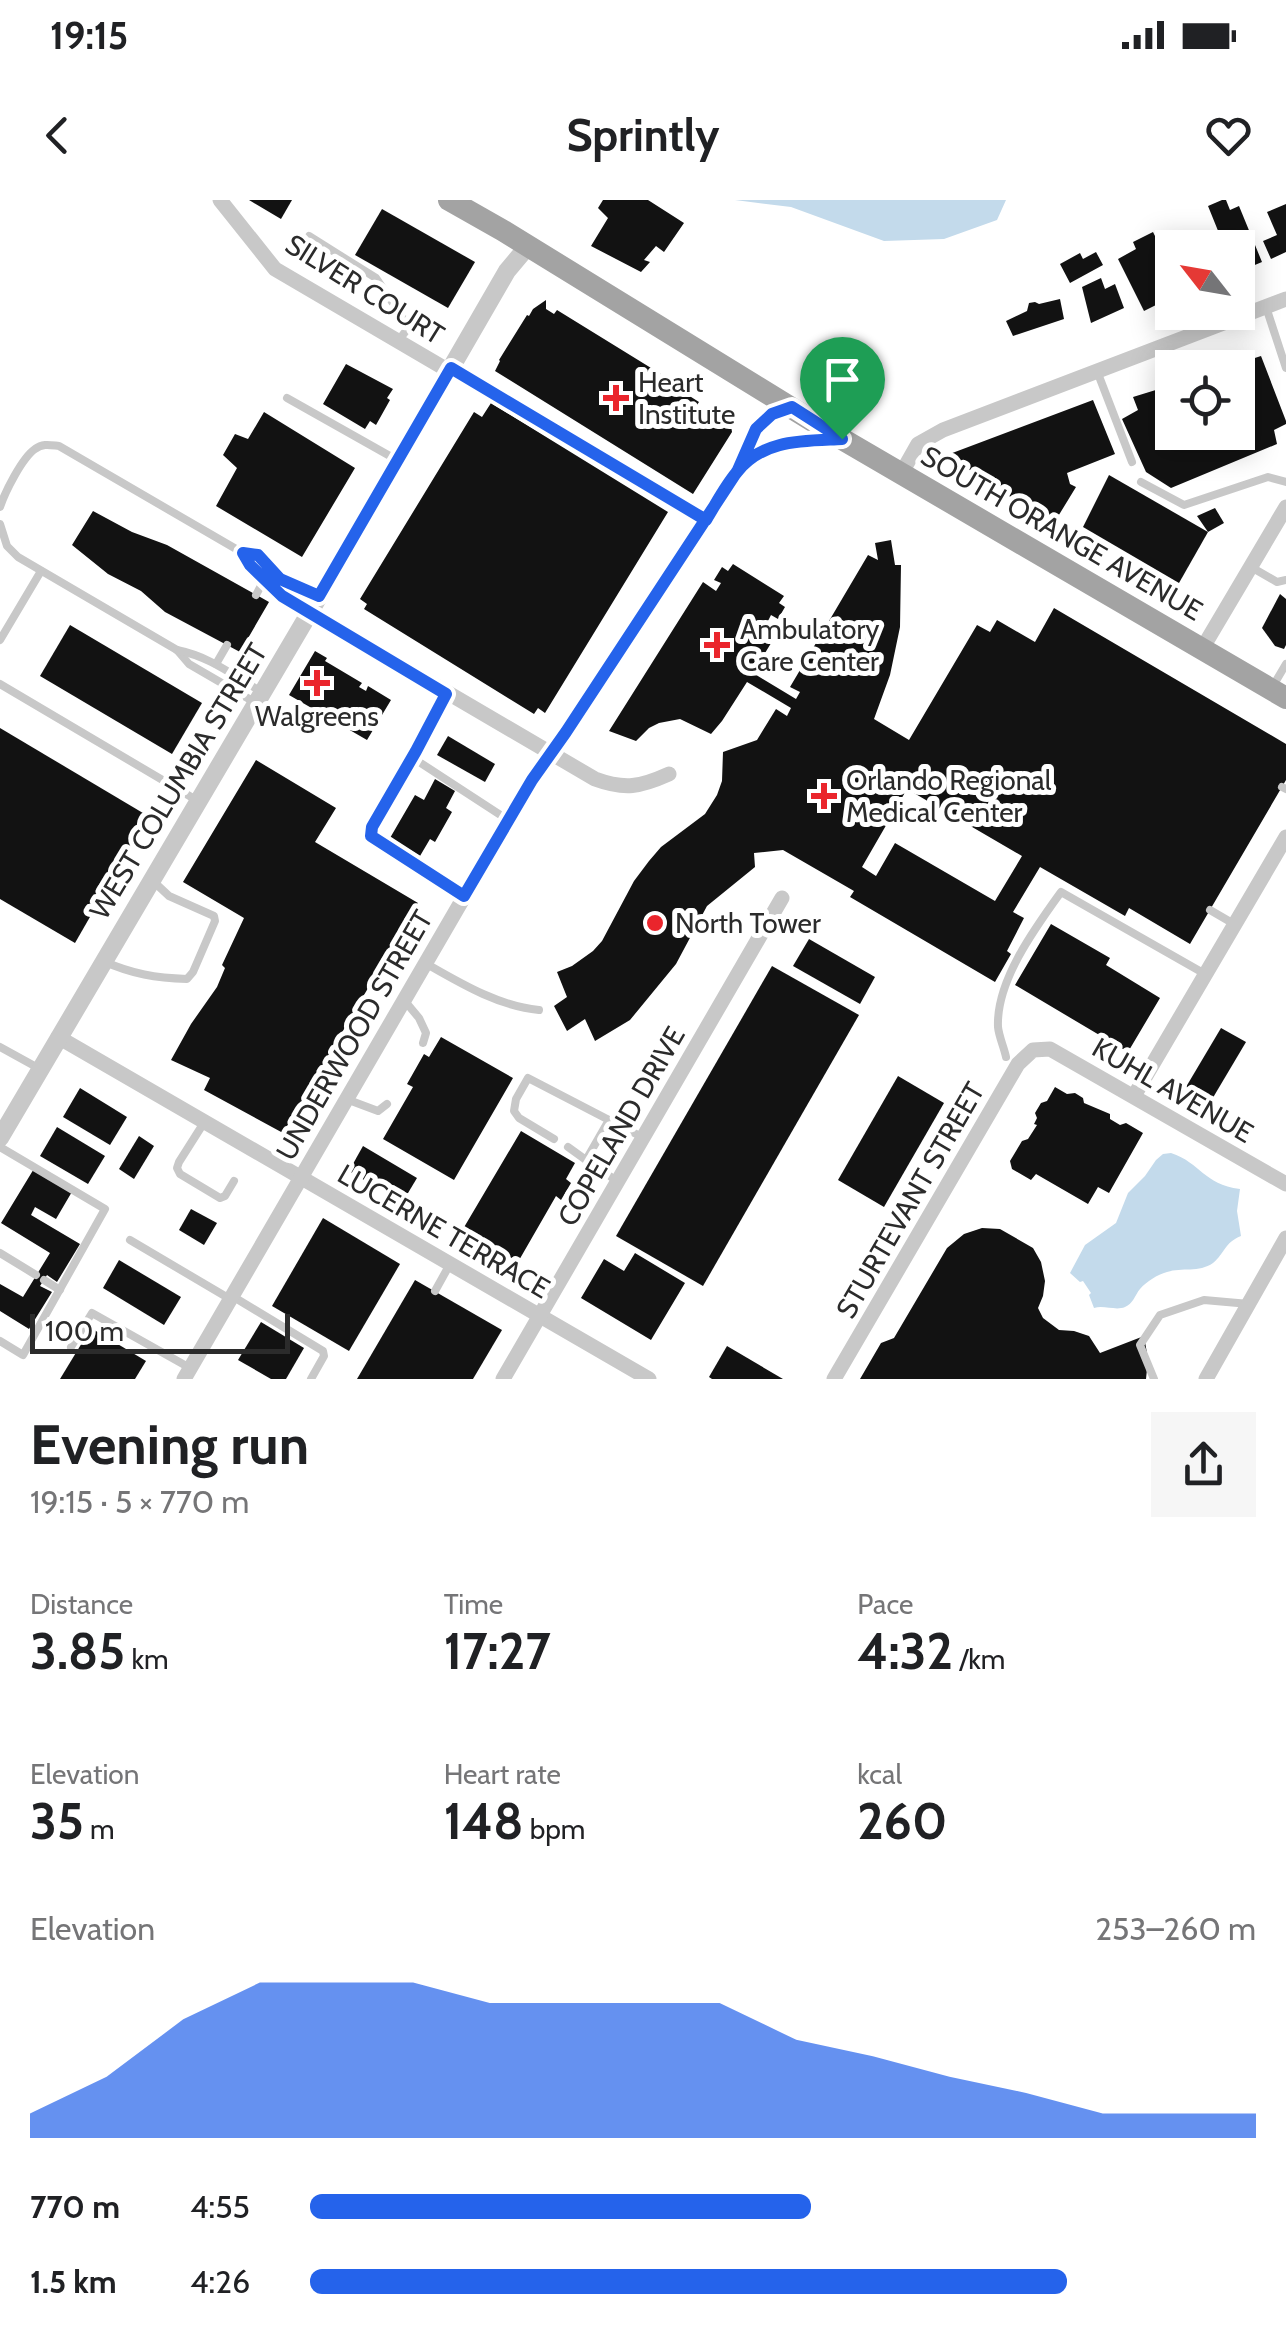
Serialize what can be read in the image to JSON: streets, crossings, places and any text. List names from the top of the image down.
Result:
{
  "streets": {
    "main road": ["SOUTH ORANGE AVENUE"],
    "street": [
      "SILVER COURT",
      "WEST COLUMBIA STREET",
      "UNDERWOOD STREET",
      "KUHL AVENUE",
      "COPELAND DRIVE",
      "STURTEVANT STREET",
      "LUCERNE TERRACE"
    ]
  },
  "crossings": [
    ["SILVER COURT", "WEST COLUMBIA STREET"],
    ["SOUTH ORANGE AVENUE", "WEST COLUMBIA STREET"],
    ["SOUTH ORANGE AVENUE", "UNDERWOOD STREET"],
    ["WEST COLUMBIA STREET", "LUCERNE TERRACE"],
    ["UNDERWOOD STREET", "LUCERNE TERRACE"],
    ["KUHL AVENUE", "STURTEVANT STREET"],
    ["COPELAND DRIVE", "LUCERNE TERRACE"]
  ],
  "places": {
    "health": [
      "Heart Institute",
      "Ambulatory Care Center",
      "Walgreens",
      "Orlando Regional Medical Center"
    ],
    "other": ["North Tower"]
  },
  "scale_bar": "100 m",
  "north": "top left",
  "page": {
    "status": "19:15",
    "header": "Sprintly",
    "scale": "100 m",
    "heading": ["Evening run", "19:15 · 5 × 770 m"],
    "stats": [
      ["Distance", "3.85 km"],
      ["Time", "17:27"],
      ["Pace", "4:32 /km"],
      ["Elevation", "35 m"],
      ["Heart rate", "148 bpm"],
      ["kcal", "260"]
    ],
    "chart": ["Elevation", "253–260 m"],
    "list": [
      {
        "name": "770 m",
        "note": "4:55"
      },
      {
        "name": "1.5 km",
        "note": "4:26"
      }
    ]
  }
}
